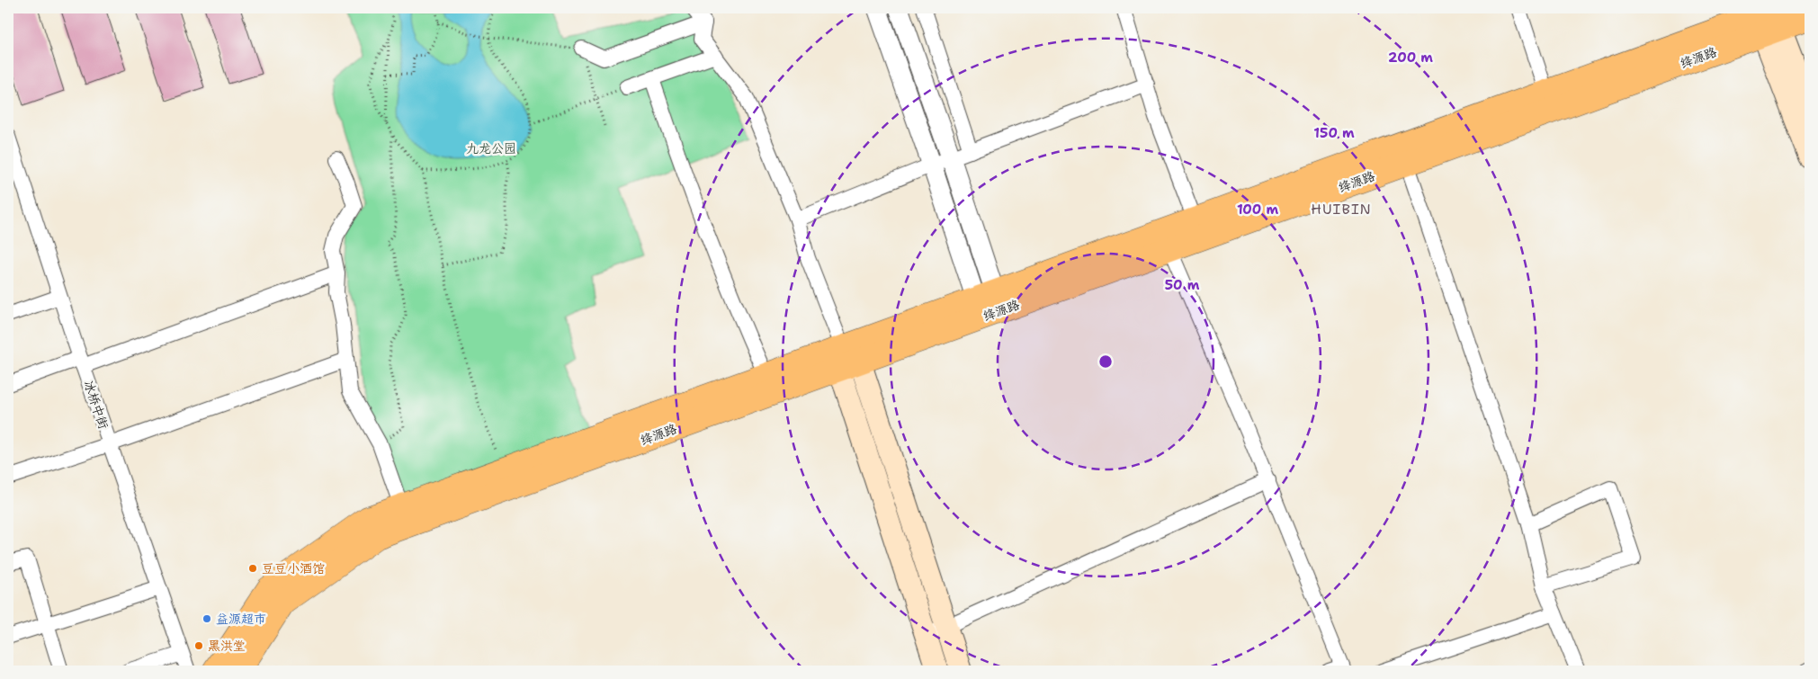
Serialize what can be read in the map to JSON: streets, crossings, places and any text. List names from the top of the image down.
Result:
{
  "streets": {
    "highway": ["绛源路"],
    "street": ["冰桥中街"]
  },
  "districts": ["HUIBIN"],
  "parks": ["九龙公园"],
  "places": ["豆豆小酒馆", "益源超市", "黑洪堂"],
  "rings": [
    "200 m",
    "150 m",
    "100 m",
    "50 m"
  ]
}
